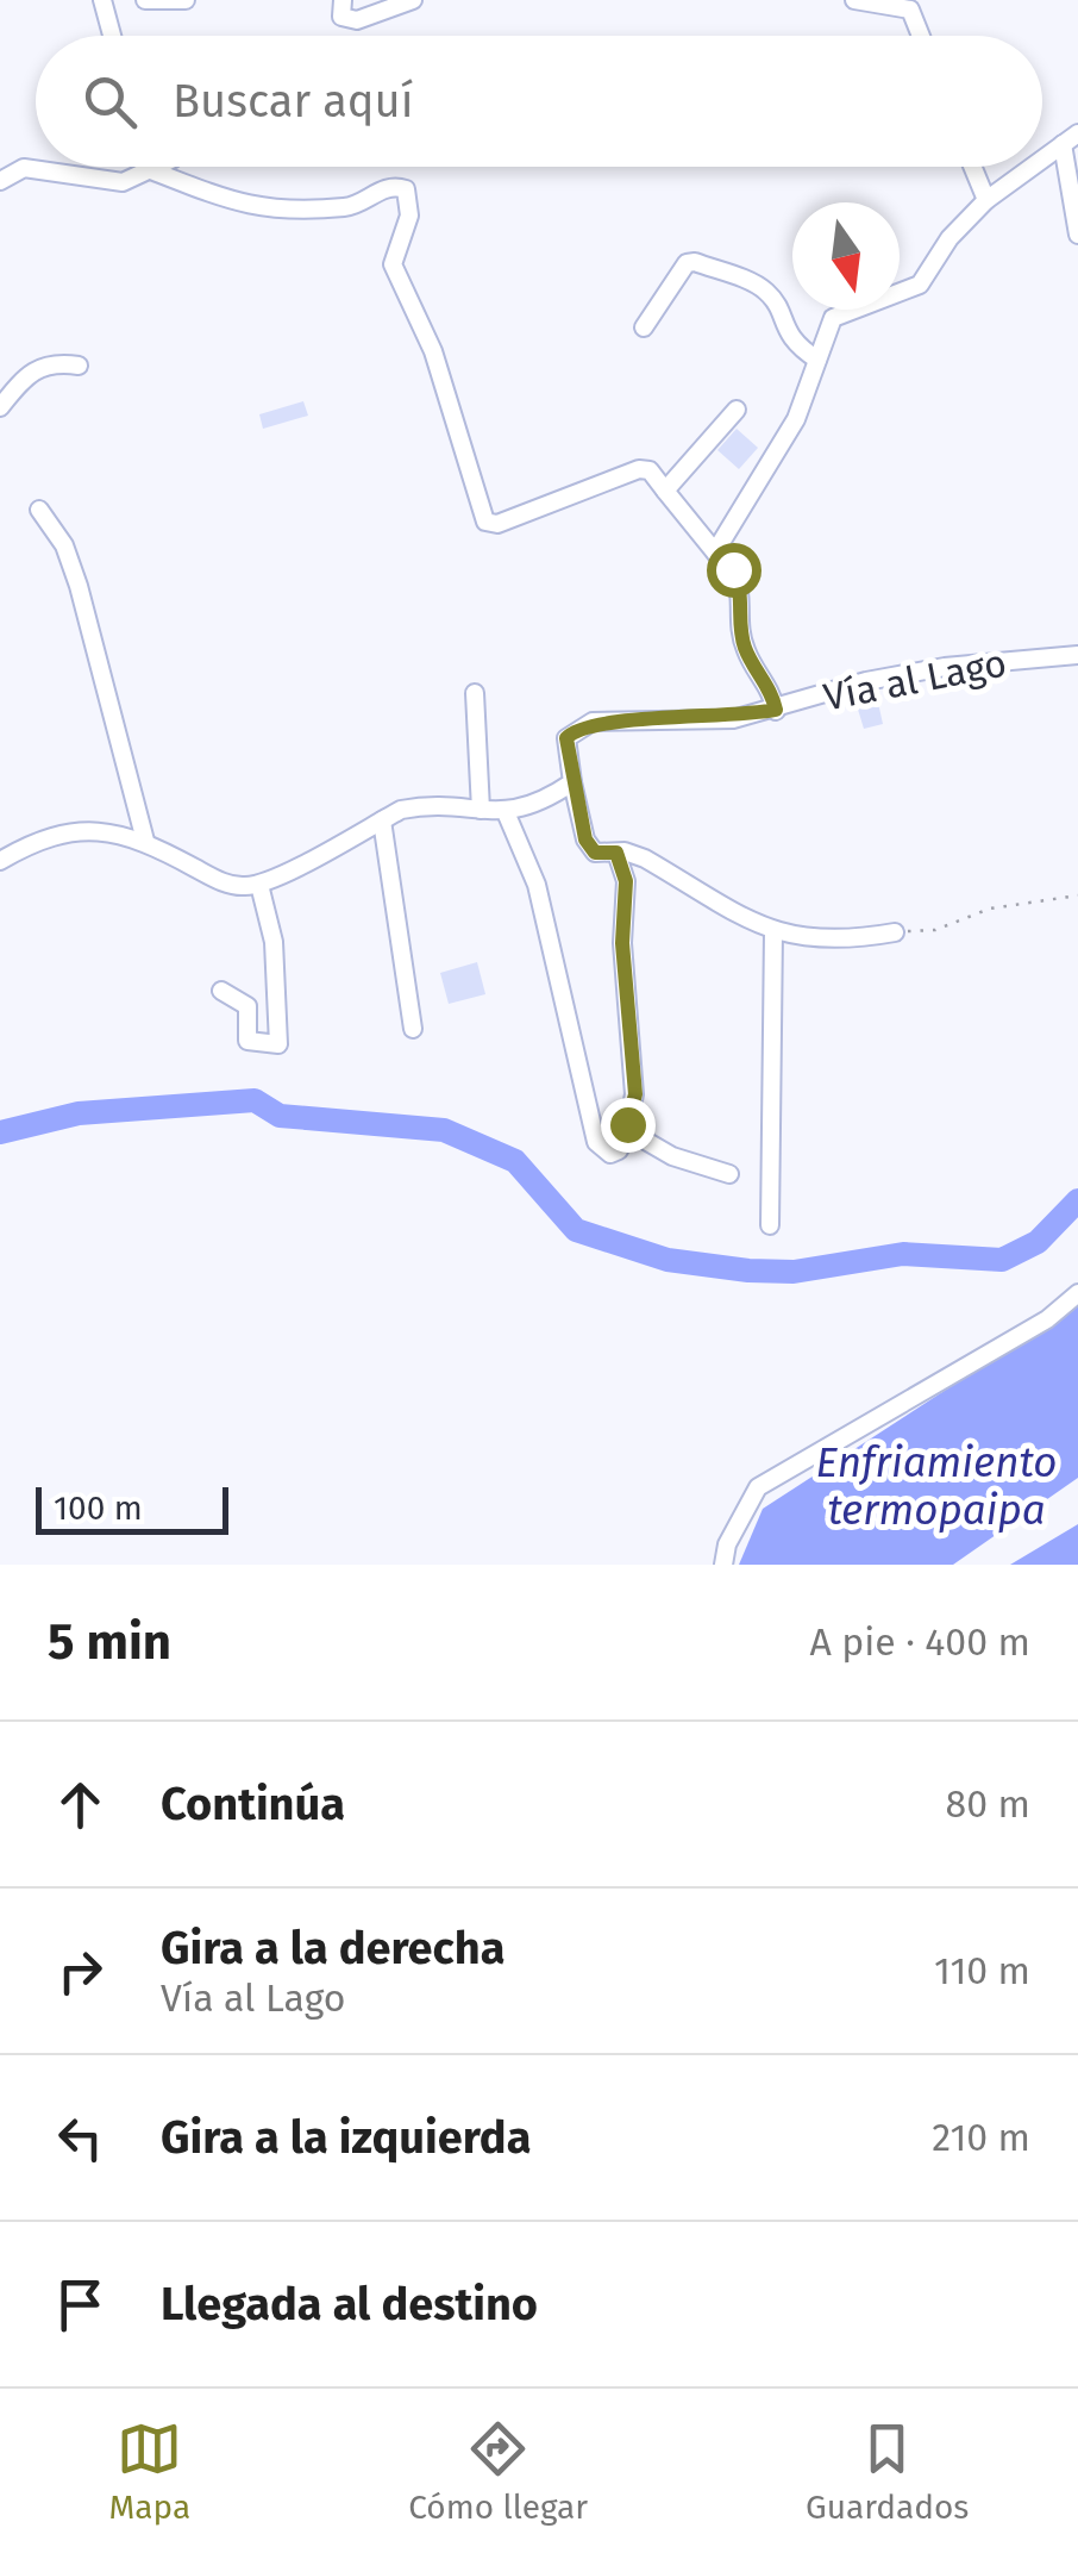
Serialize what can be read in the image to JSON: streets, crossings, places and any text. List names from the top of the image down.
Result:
{
  "streets": {
    "street": ["Vía al Lago"]
  },
  "water": ["Enfriamiento termopaipa"],
  "scale_bar": "100 m",
  "north": "bottom",
  "page": {
    "search": "Buscar aquí",
    "scale": "100 m",
    "heading": ["5 min", "A pie · 400 m"],
    "list": [
      ["Continúa", "80 m"],
      ["Gira a la derecha", "Vía al Lago", "110 m"],
      ["Gira a la izquierda", "210 m"],
      "Llegada al destino"
    ],
    "nav": ["Mapa", "Cómo llegar", "Guardados"]
  }
}
